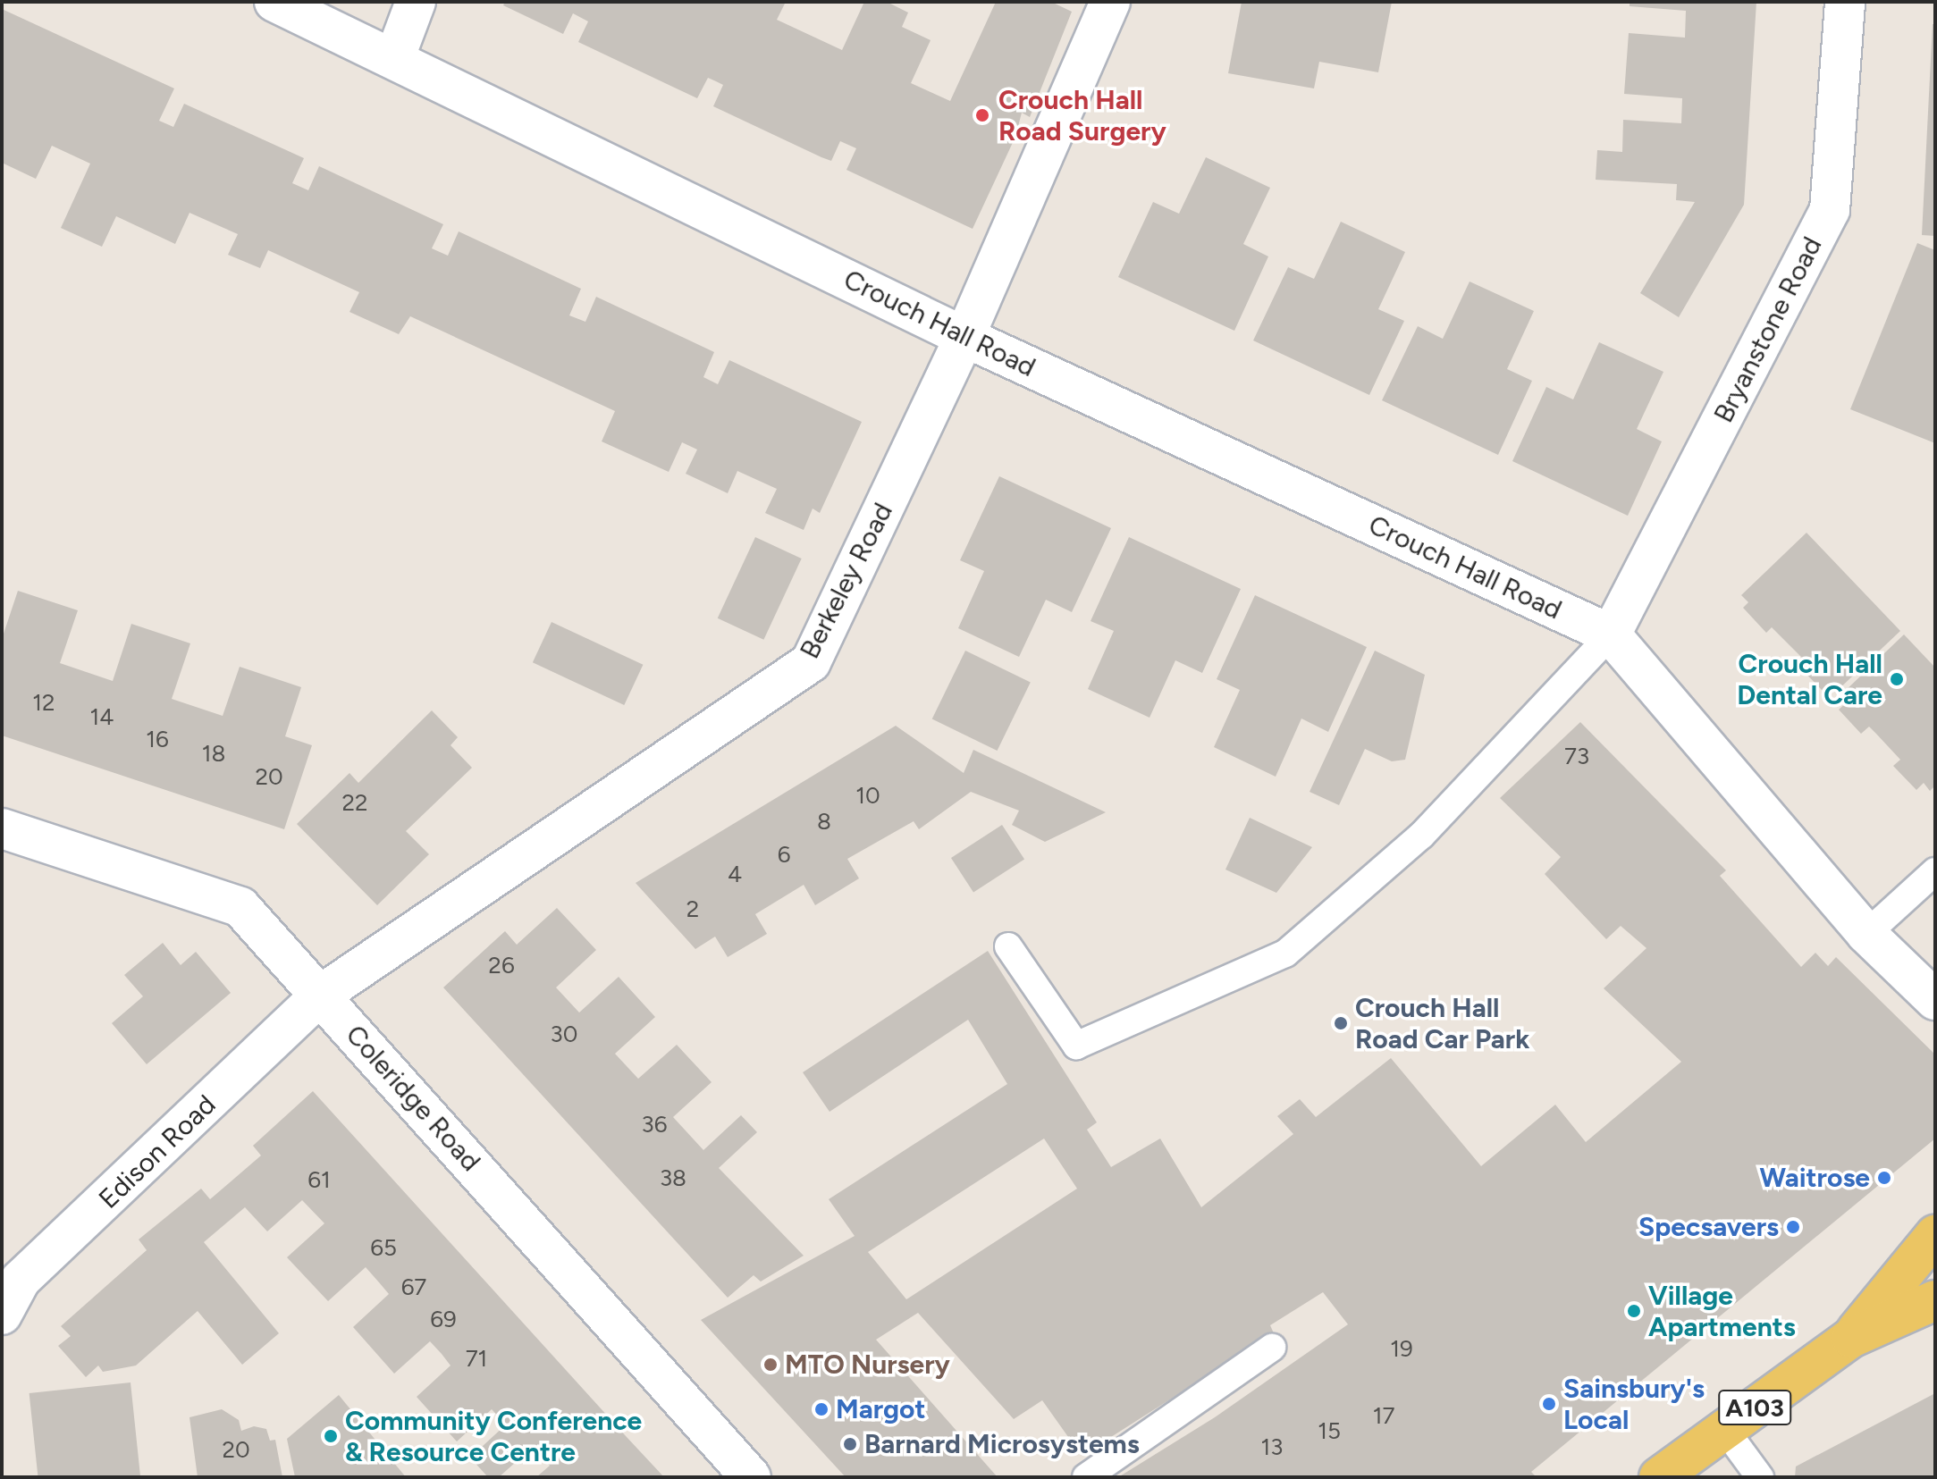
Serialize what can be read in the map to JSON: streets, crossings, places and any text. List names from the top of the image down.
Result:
{
  "streets": {
    "main road": ["A103"],
    "street": [
      "Crouch Hall Road",
      "Bryanstone Road",
      "Berkeley Road",
      "Coleridge Road",
      "Edison Road"
    ]
  },
  "crossings": [
    ["Crouch Hall Road", "Bryanstone Road"],
    ["Crouch Hall Road", "Berkeley Road"],
    ["Berkeley Road", "Coleridge Road"],
    ["Berkeley Road", "Edison Road"],
    ["Coleridge Road", "Edison Road"]
  ],
  "places": [
    "Crouch Hall Road Surgery",
    "Crouch Hall Dental Care",
    "Crouch Hall Road Car Park",
    "Waitrose",
    "Specsavers",
    "Village Apartments",
    "MTO Nursery",
    "Sainsbury's Local",
    "Margot",
    "Community Conference & Resource Centre",
    "Barnard Microsystems"
  ],
  "house_numbers": [
    "12",
    "14",
    "16",
    "18",
    "73",
    "20",
    "10",
    "22",
    "8",
    "6",
    "4",
    "2",
    "26",
    "30",
    "36",
    "38",
    "61",
    "65",
    "67",
    "69",
    "19",
    "71",
    "17",
    "15",
    "13",
    "20"
  ]
}
